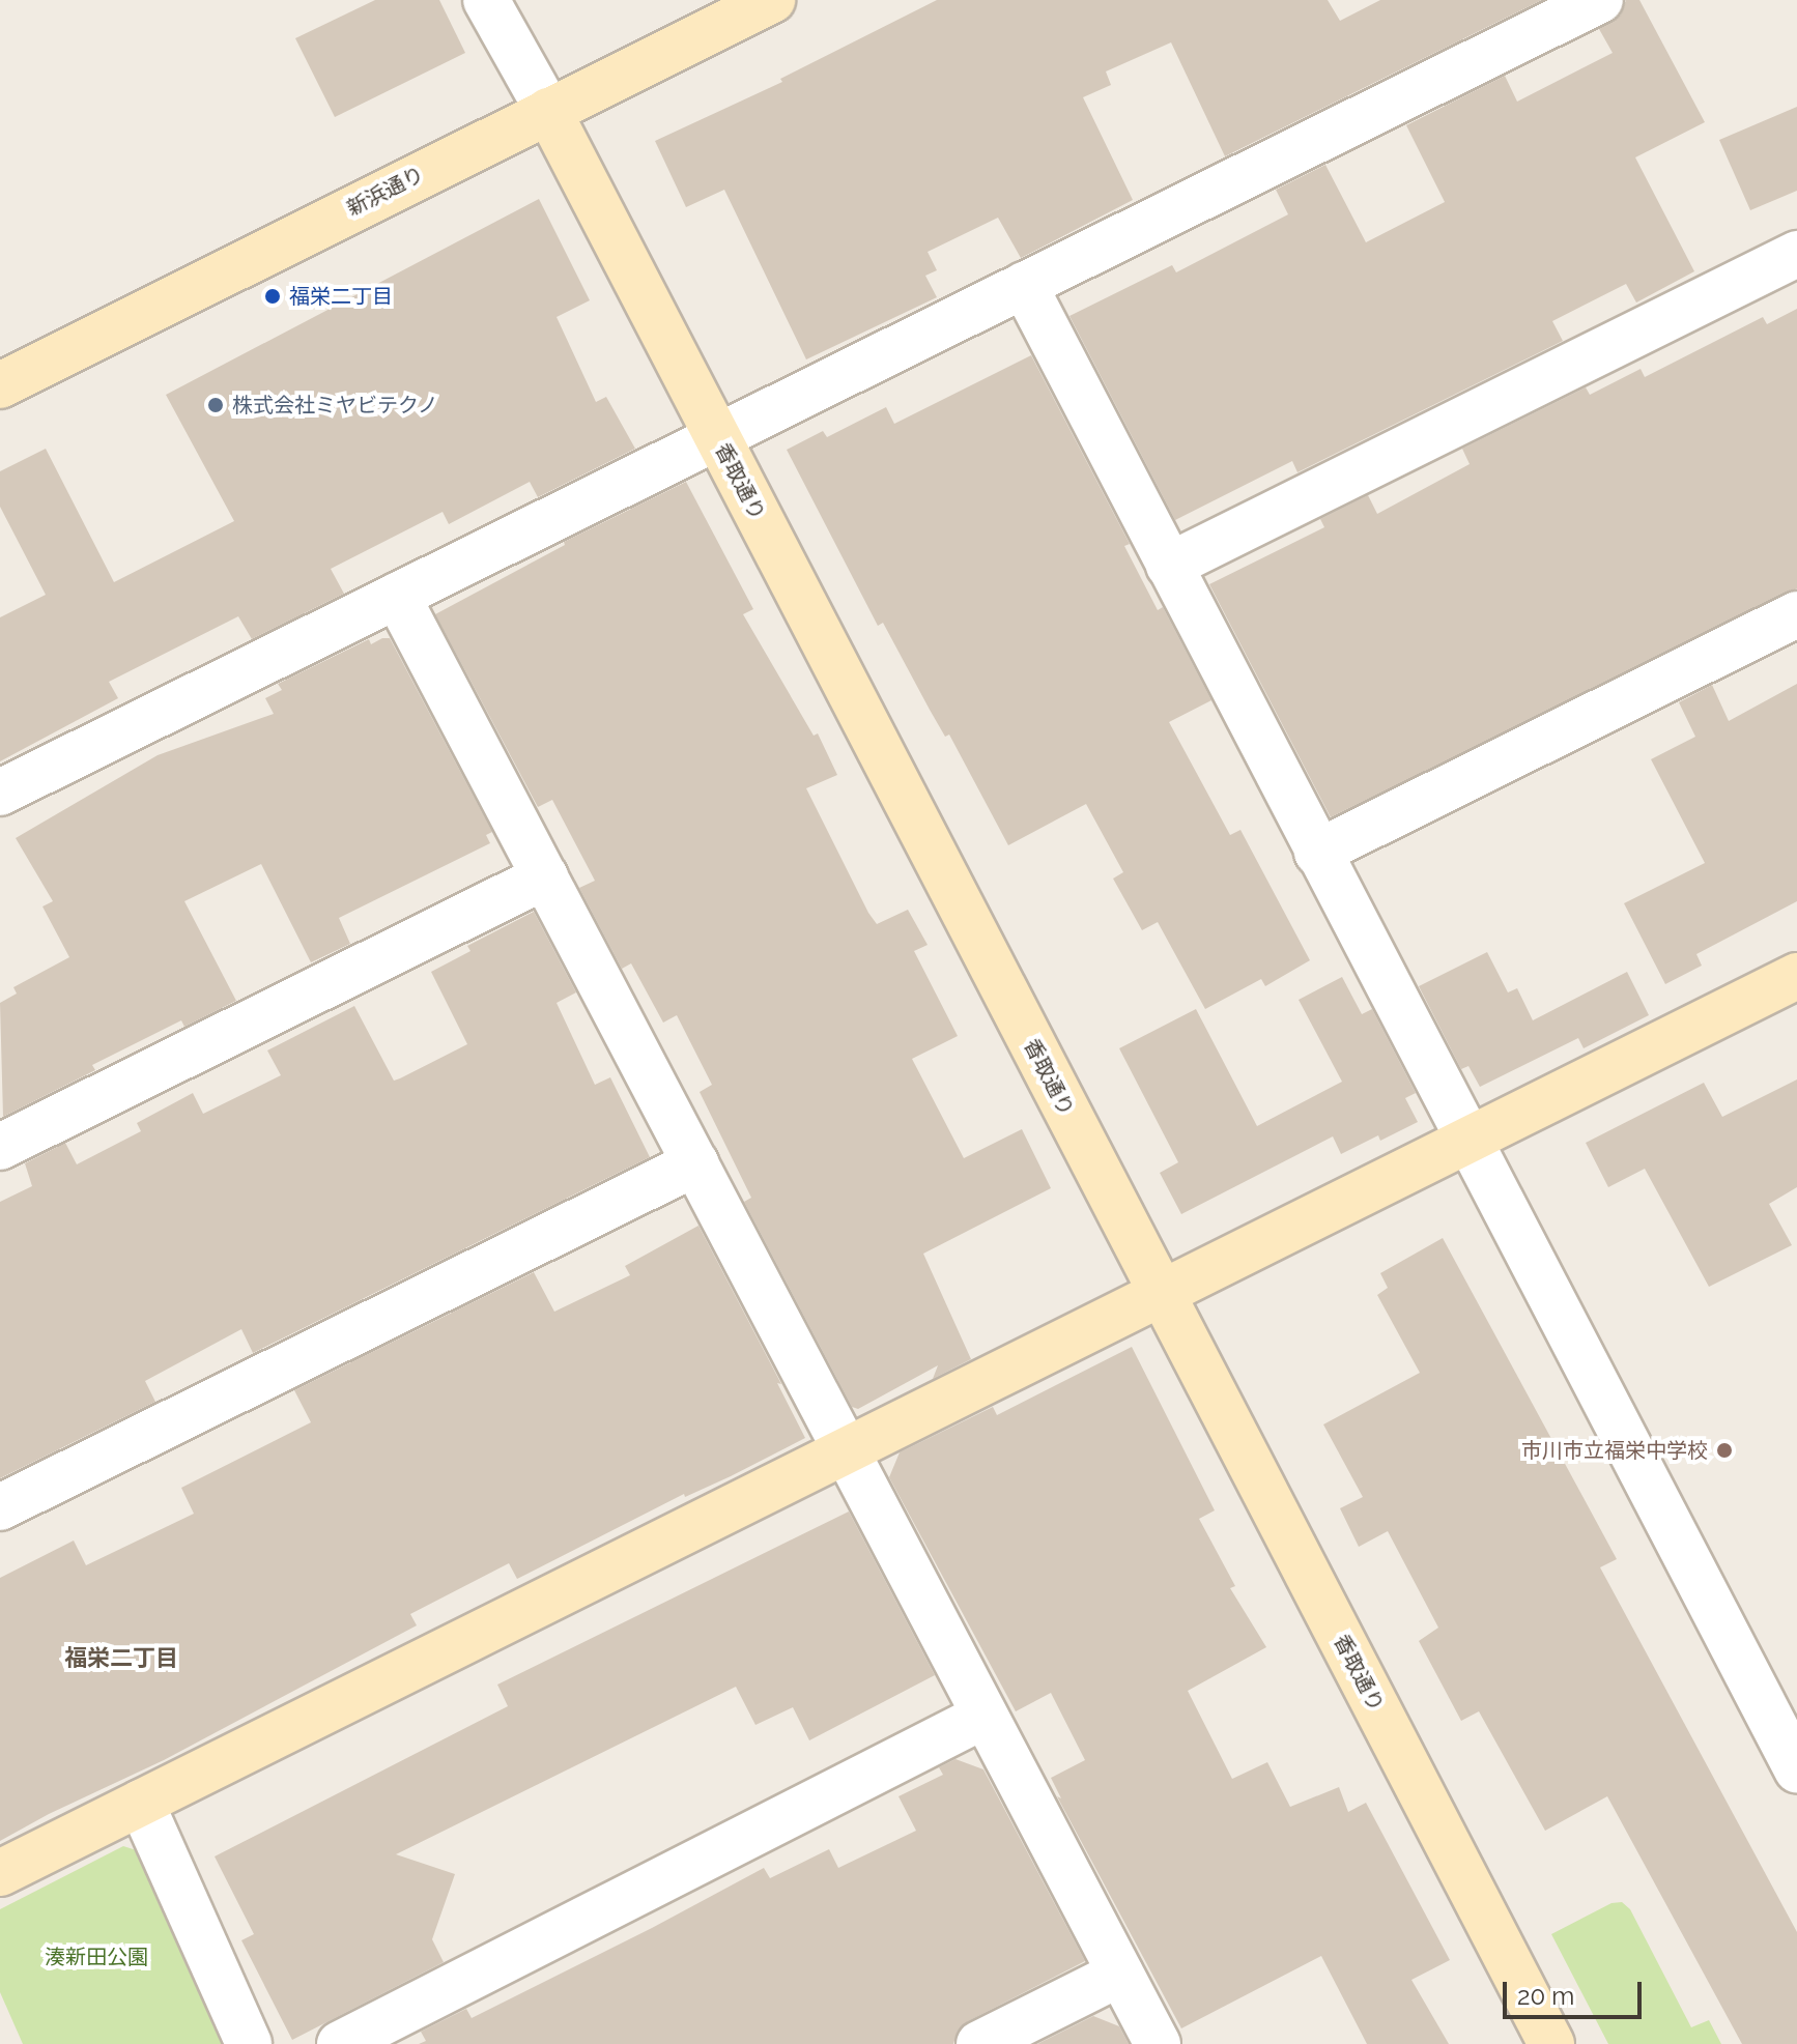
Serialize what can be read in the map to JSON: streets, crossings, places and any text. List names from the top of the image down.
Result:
{
  "streets": {
    "street": ["新浜通り", "香取通り"]
  },
  "crossings": [
    ["新浜通り", "香取通り"]
  ],
  "districts": ["福栄二丁目"],
  "parks": ["湊新田公園"],
  "places": ["福栄二丁目", "株式会社ミヤビテクノ", "市川市立福栄中学校"],
  "scale_bar": "20 m"
}
